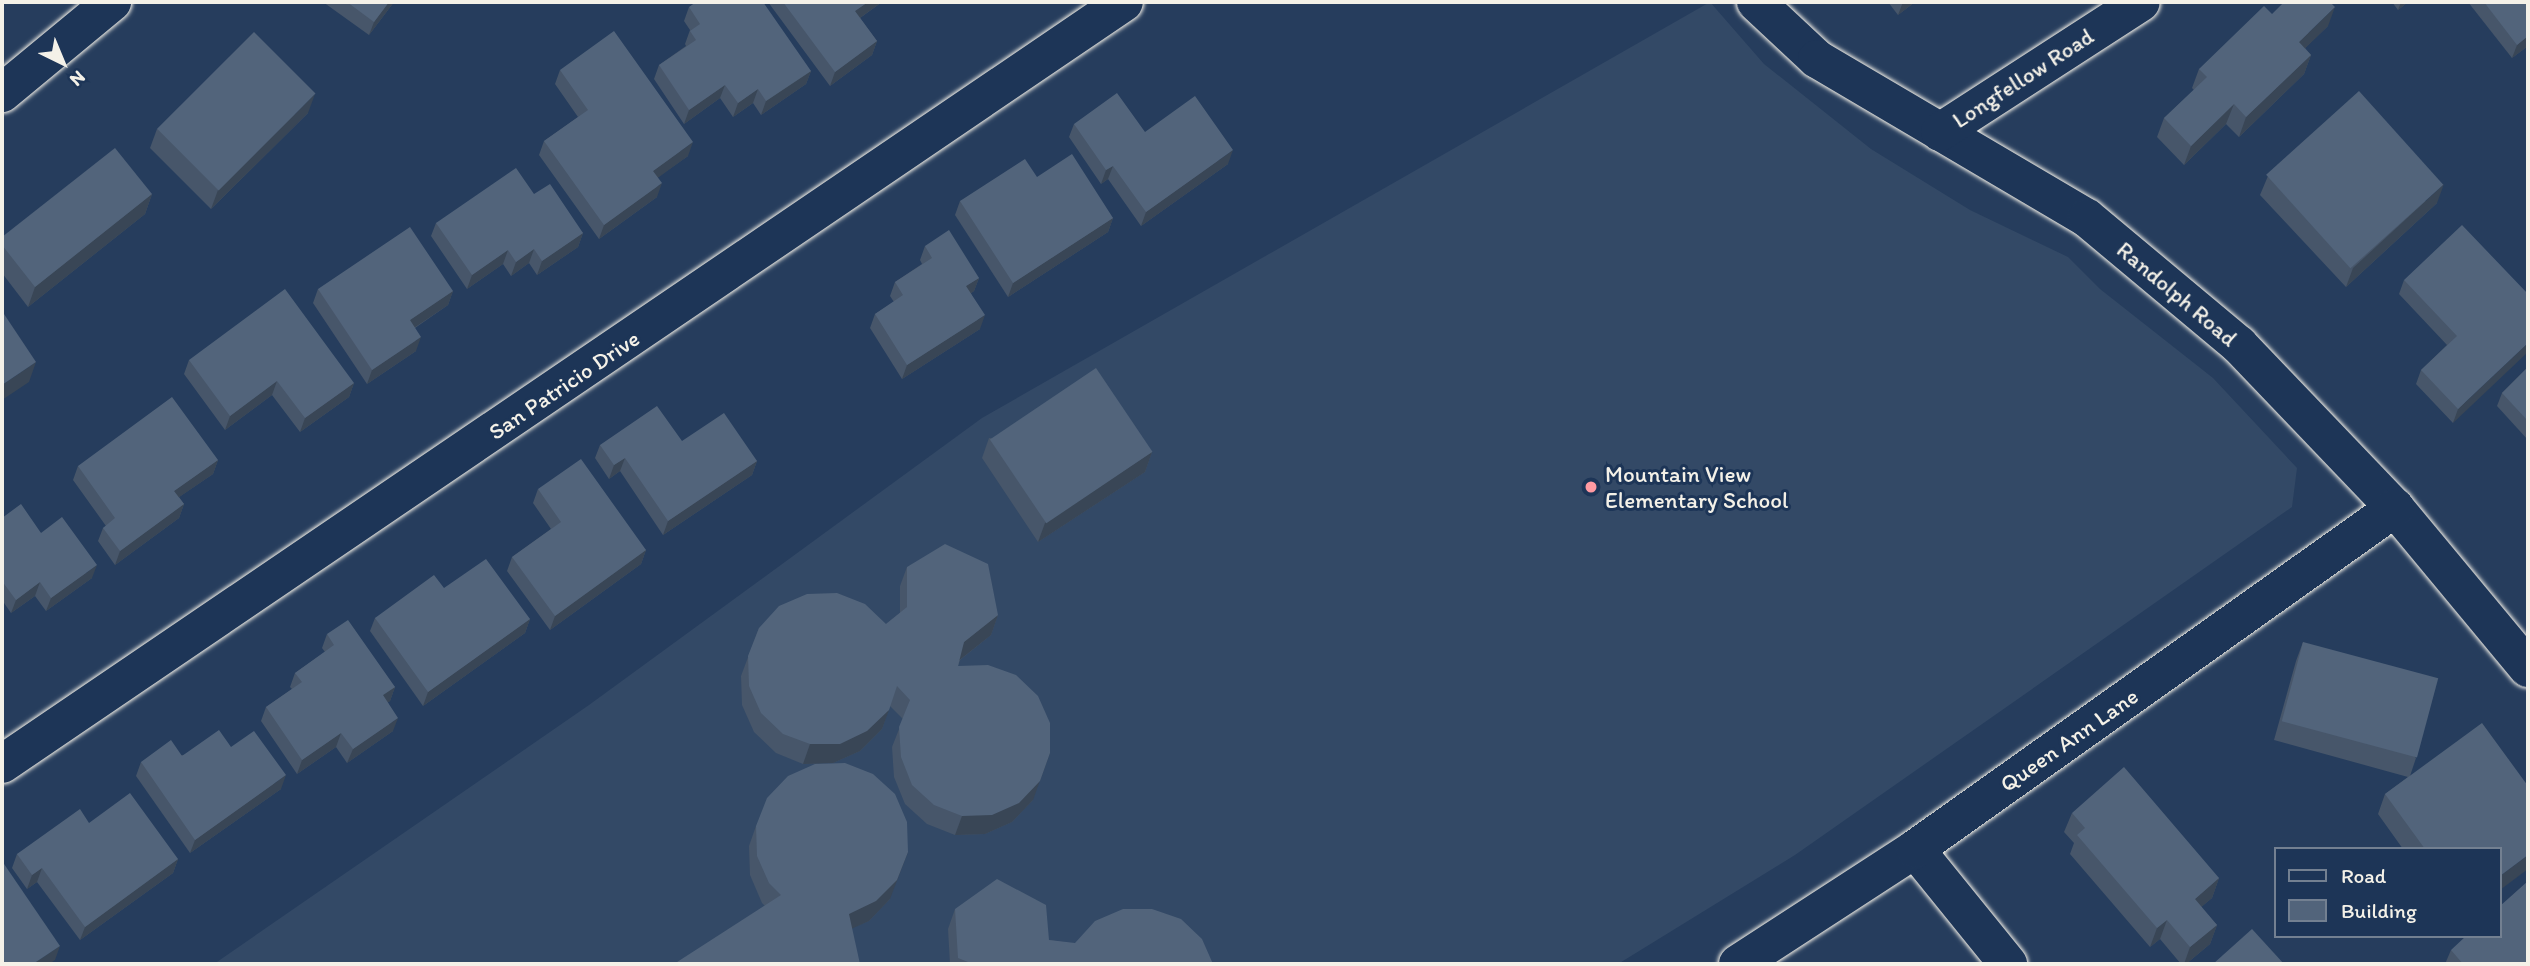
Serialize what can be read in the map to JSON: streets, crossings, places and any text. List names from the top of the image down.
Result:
{
  "streets": {
    "street": [
      "Longfellow Road",
      "Randolph Road",
      "San Patricio Drive",
      "Queen Ann Lane"
    ]
  },
  "crossings": [
    ["Longfellow Road", "Randolph Road"],
    ["Randolph Road", "Queen Ann Lane"]
  ],
  "places": ["Mountain View Elementary School"],
  "legend": ["Road", "Building"],
  "north": "bottom right"
}
